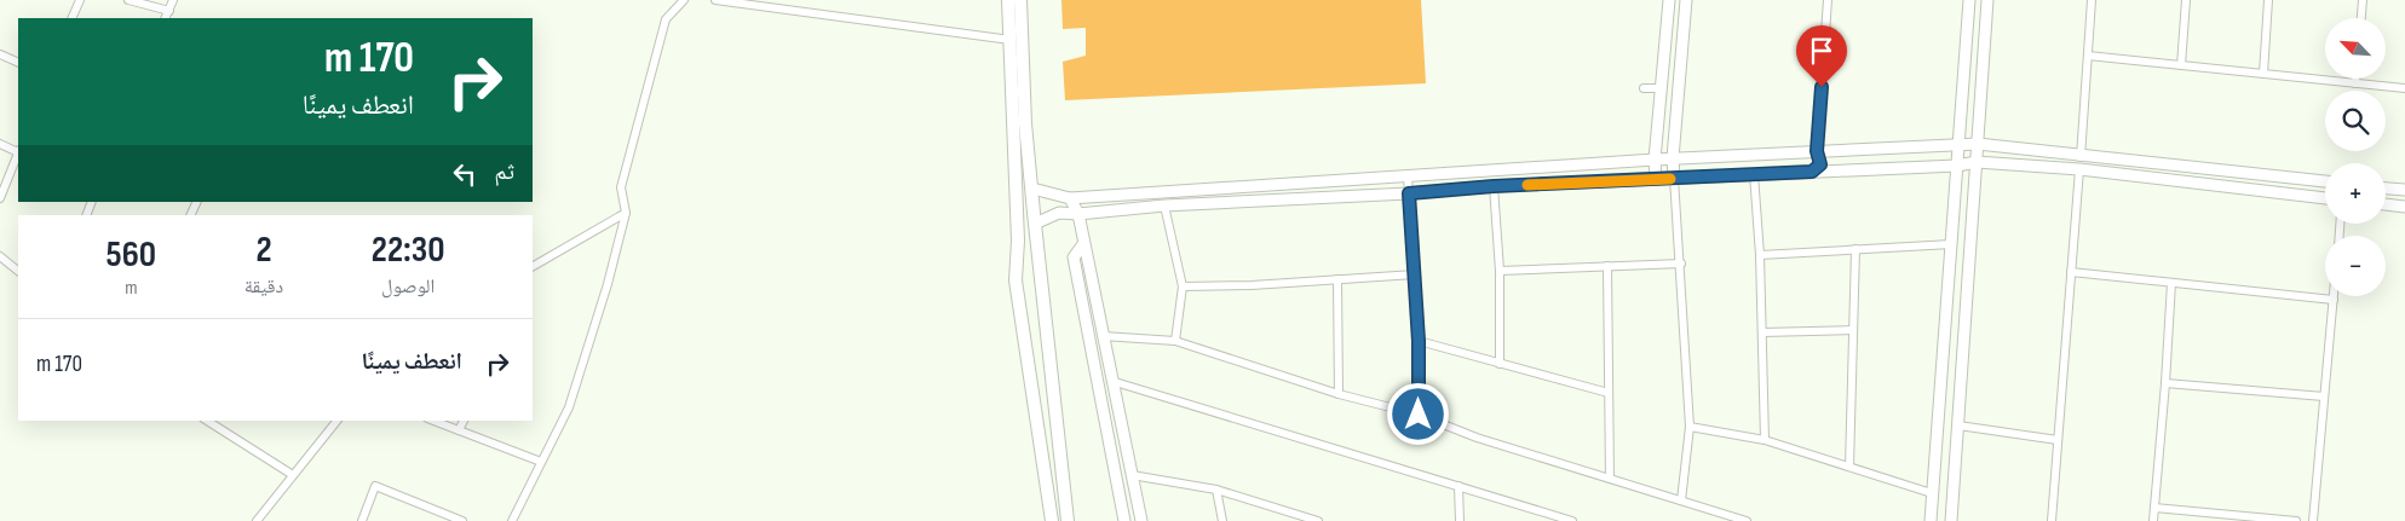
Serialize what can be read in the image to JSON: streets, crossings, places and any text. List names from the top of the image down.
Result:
{
  "north": "top left",
  "page": {
    "map_buttons": ["+", "−"],
    "turn": ["170 m", "انعطف يمينًا"],
    "then": "ثم",
    "eta": [
      "22:30",
      "الوصول",
      "2",
      "دقيقة",
      "560",
      "m"
    ],
    "list": [
      {
        "name": "انعطف يمينًا",
        "value": "170 m"
      }
    ]
  }
}
